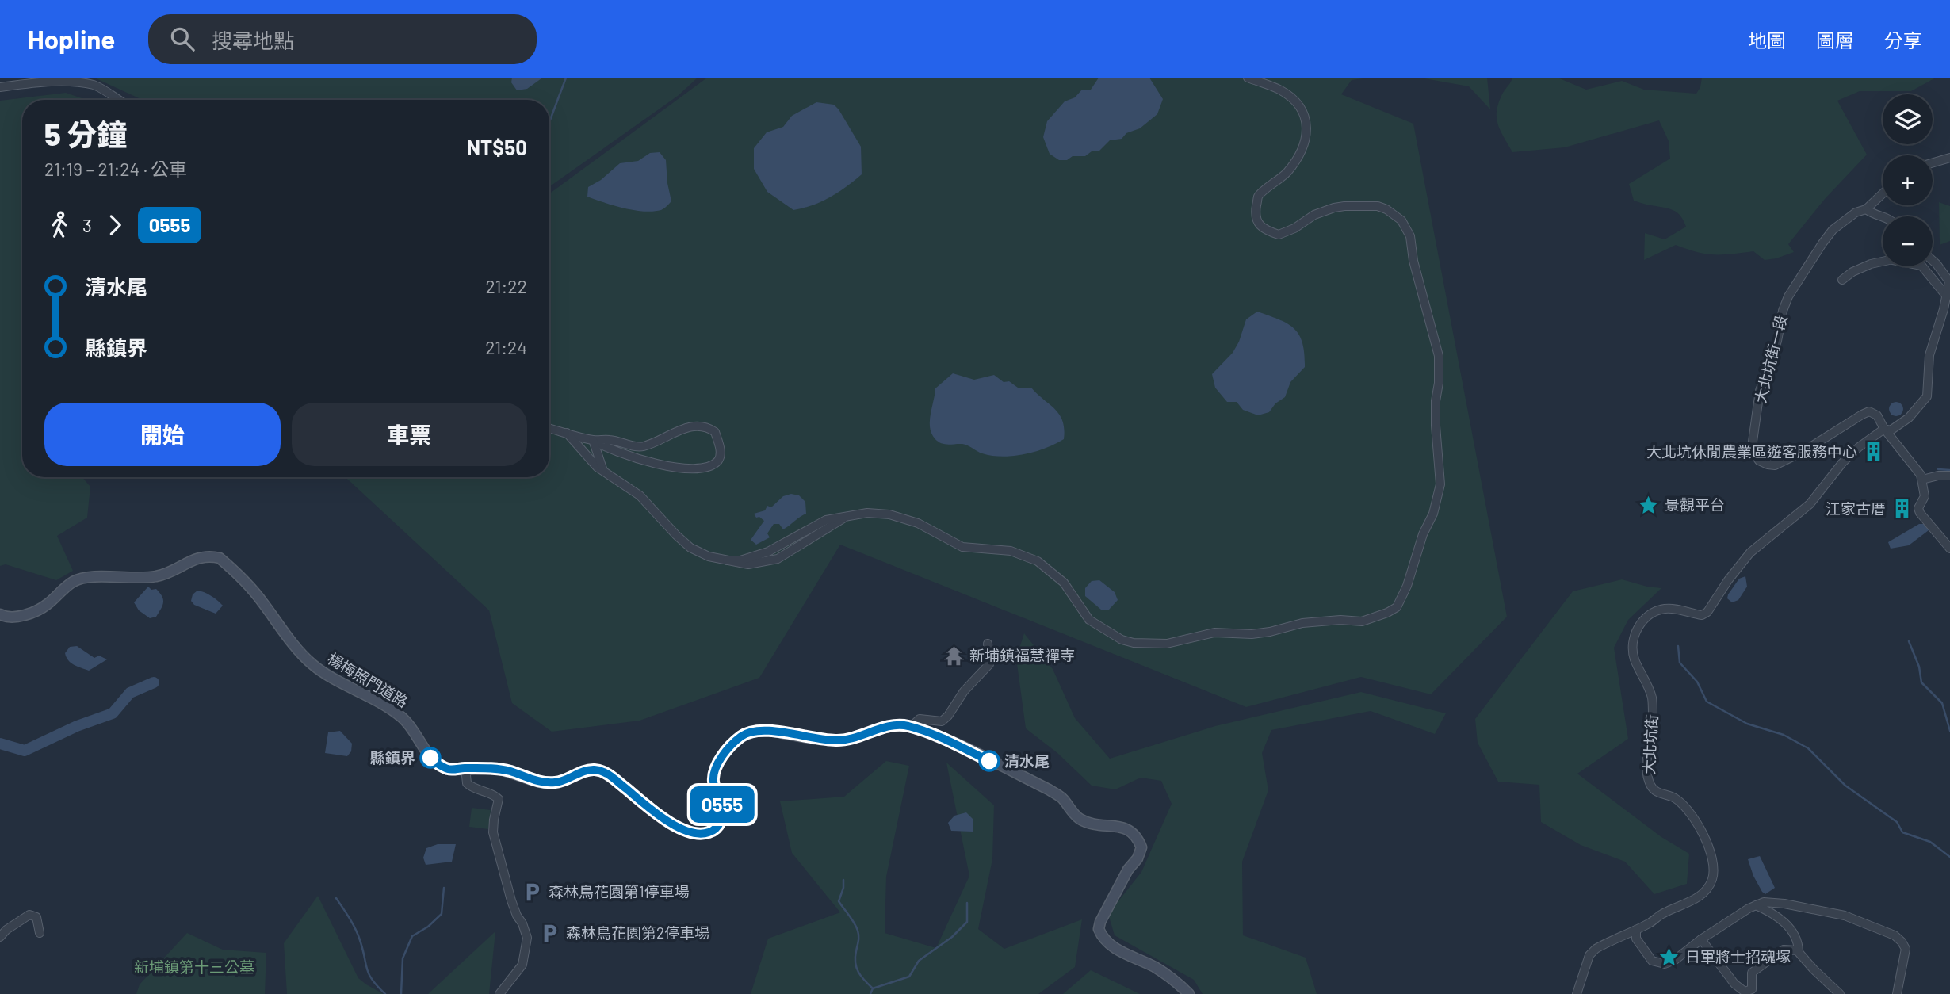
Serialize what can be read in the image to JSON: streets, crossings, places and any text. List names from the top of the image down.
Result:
{
  "streets": {
    "street": ["大北坑街一段", "楊梅照門道路", "大北坑街"]
  },
  "crossings": [
    ["大北坑街一段", "大北坑街"]
  ],
  "parks": ["新埔鎮第十三公墓"],
  "places": {
    "building": ["大北坑休閒農業區遊客服務中心", "江家古厝"],
    "place": ["景觀平台", "日軍將士招魂塚"],
    "temple": ["新埔鎮福慧禪寺"],
    "other": ["縣鎮界", "清水尾"],
    "parking": ["森林鳥花園第1停車場", "森林鳥花園第2停車場"]
  },
  "lines": ["bus line 0555"],
  "page": {
    "header": "Hopline",
    "search": "搜尋地點",
    "nav": ["地圖", "圖層", "分享"],
    "on_map": "0555",
    "map_buttons": ["+", "−"],
    "heading": ["5 分鐘", "21:19 – 21:24 · 公車", "NT$50"],
    "legs": ["3", "0555"],
    "list": [
      {
        "name": "清水尾",
        "value": "21:22"
      },
      {
        "name": "縣鎮界",
        "value": "21:24"
      }
    ],
    "buttons": ["開始", "車票"]
  }
}
